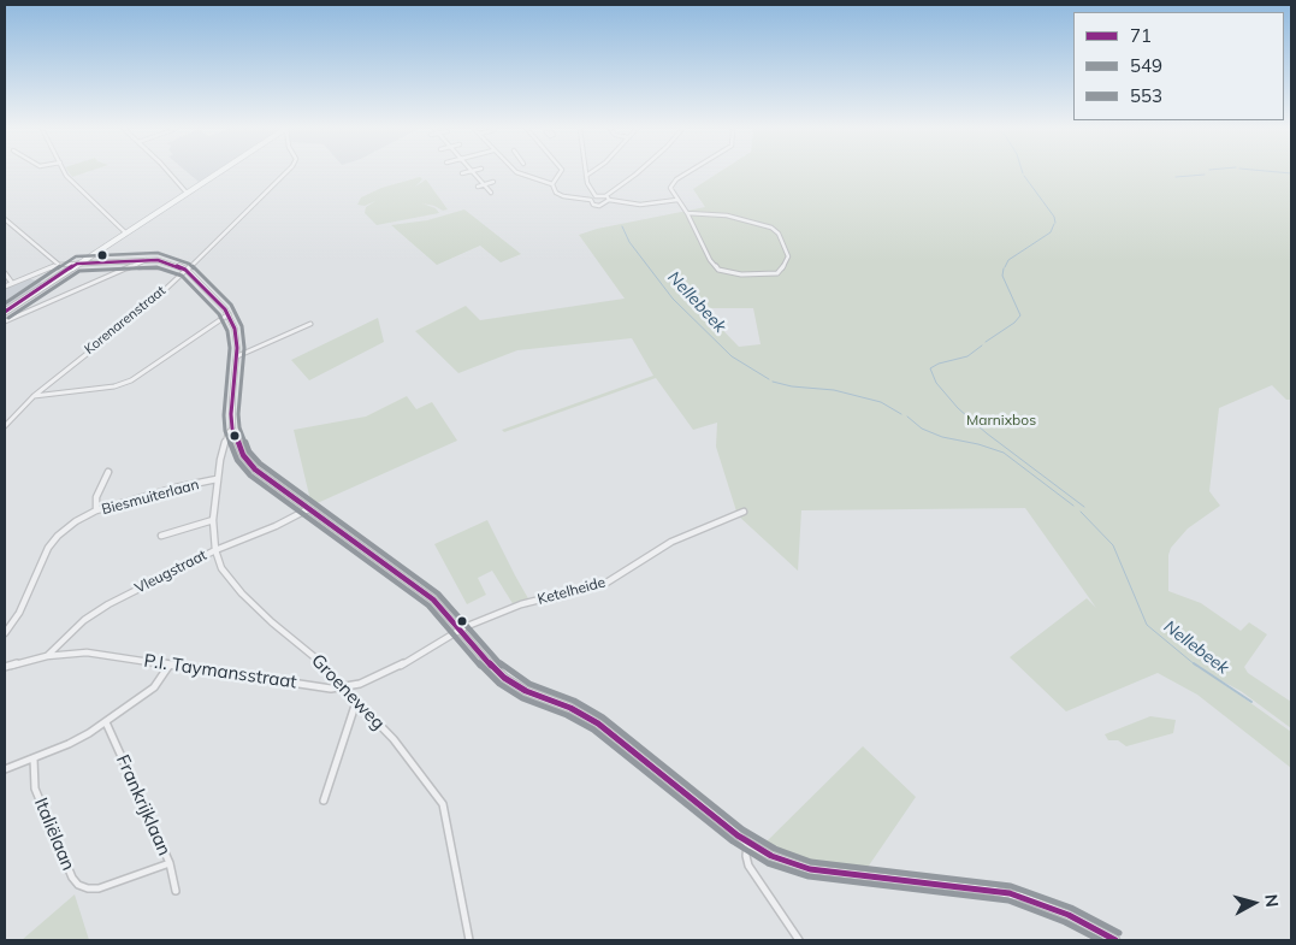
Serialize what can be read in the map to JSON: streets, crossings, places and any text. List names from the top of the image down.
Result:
{
  "streets": {
    "street": [
      "Korenarenstraat",
      "Biesmuiterlaan",
      "Vleugstraat",
      "Ketelheide",
      "P.I. Taymansstraat",
      "Groeneweg",
      "Frankrijklaan",
      "Italiëlaan"
    ]
  },
  "crossings": [
    ["Biesmuiterlaan", "Groeneweg"],
    ["Vleugstraat", "P.I. Taymansstraat"],
    ["Vleugstraat", "Groeneweg"],
    ["Ketelheide", "P.I. Taymansstraat"],
    ["P.I. Taymansstraat", "Groeneweg"],
    ["Frankrijklaan", "Italiëlaan"]
  ],
  "water": ["Nellebeek"],
  "parks": ["Marnixbos"],
  "lines": ["transit line 553", "transit line 71", "transit line 549"],
  "legend": ["71", "549", "553"],
  "north": "right"
}
